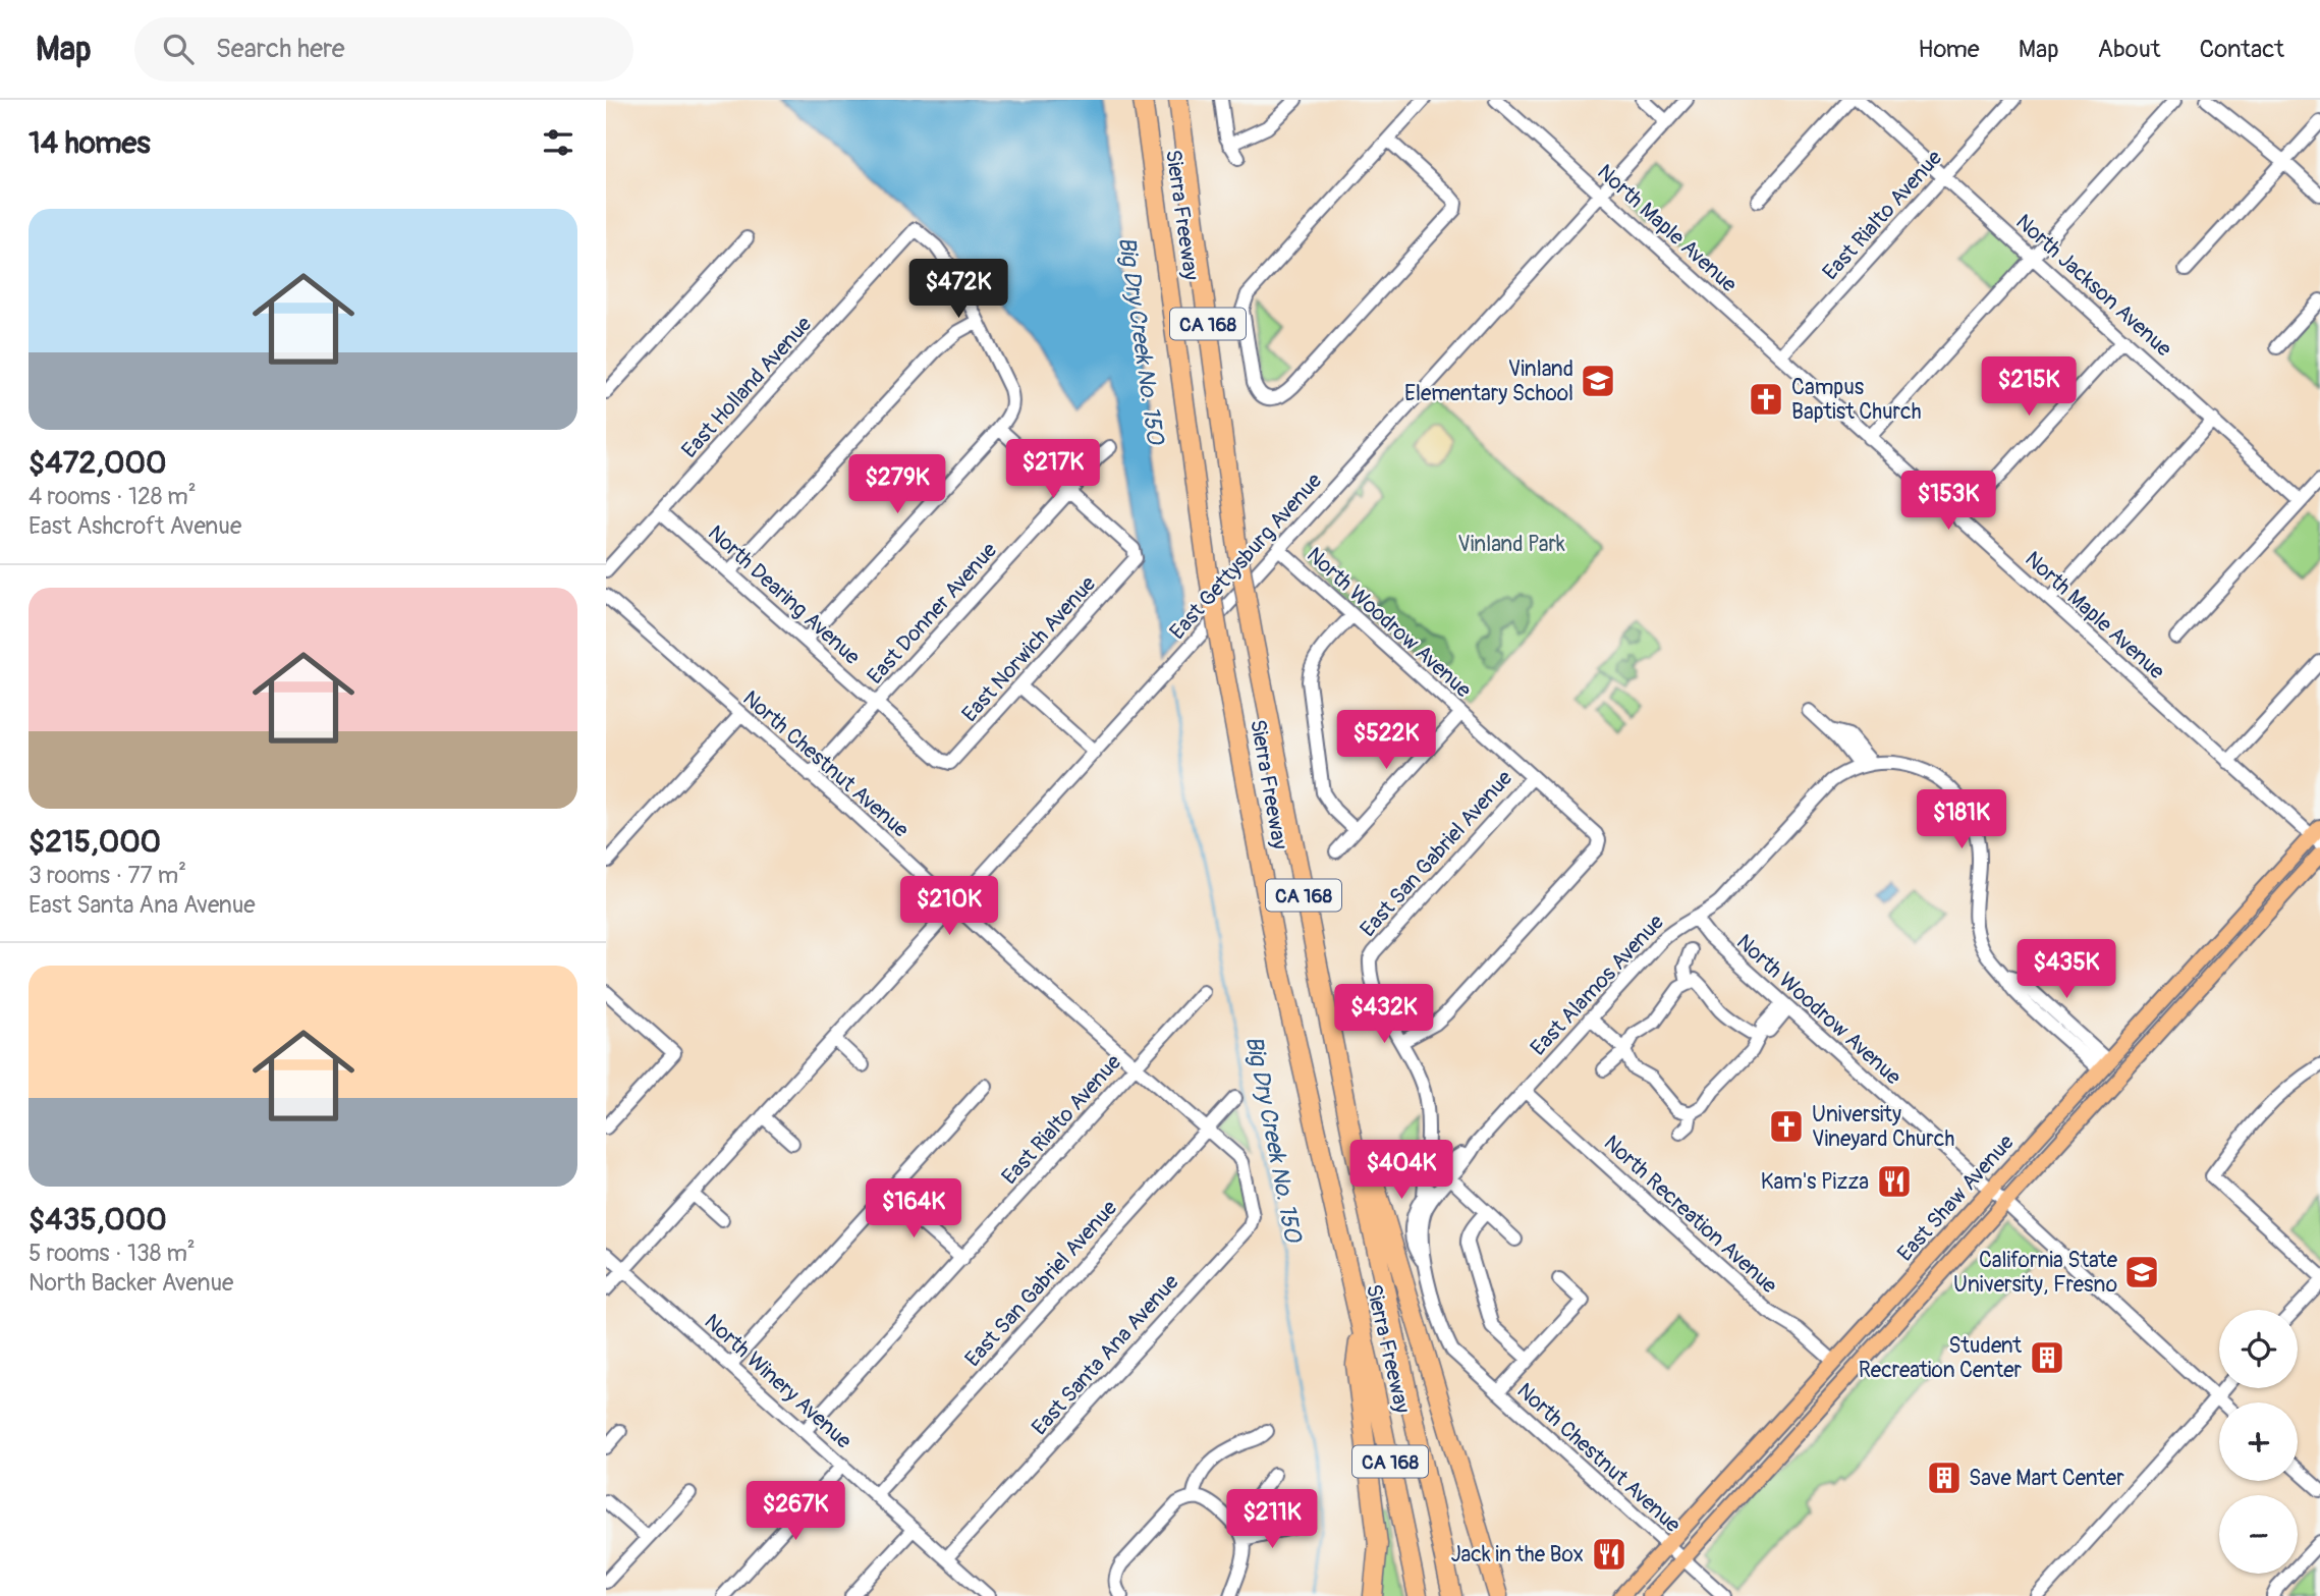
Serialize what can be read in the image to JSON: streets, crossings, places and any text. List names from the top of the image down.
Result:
{
  "streets": {
    "highway": ["Sierra Freeway", "CA 168"],
    "main road": ["East Shaw Avenue"],
    "street": [
      "East Rialto Avenue",
      "North Maple Avenue",
      "North Jackson Avenue",
      "East Holland Avenue",
      "East Gettysburg Avenue",
      "North Dearing Avenue",
      "East Donner Avenue",
      "North Woodrow Avenue",
      "East Norwich Avenue",
      "North Chestnut Avenue",
      "East San Gabriel Avenue",
      "East Alamos Avenue",
      "North Recreation Avenue",
      "East Santa Ana Avenue",
      "North Winery Avenue"
    ]
  },
  "crossings": [
    ["East Rialto Avenue", "North Maple Avenue"],
    ["East Rialto Avenue", "North Jackson Avenue"],
    ["East Rialto Avenue", "North Chestnut Avenue"],
    ["East Rialto Avenue", "North Winery Avenue"],
    ["North Maple Avenue", "East Gettysburg Avenue"],
    ["North Maple Avenue", "East Shaw Avenue"],
    ["East Holland Avenue", "North Dearing Avenue"],
    ["East Gettysburg Avenue", "North Woodrow Avenue"],
    ["East Gettysburg Avenue", "North Chestnut Avenue"],
    ["East Gettysburg Avenue", "North Winery Avenue"],
    ["North Dearing Avenue", "East Donner Avenue"],
    ["North Dearing Avenue", "East Norwich Avenue"],
    ["East Donner Avenue", "East Norwich Avenue"],
    ["East Donner Avenue", "North Chestnut Avenue"],
    ["North Woodrow Avenue", "East San Gabriel Avenue"],
    ["North Woodrow Avenue", "East Alamos Avenue"],
    ["North Woodrow Avenue", "East Shaw Avenue"],
    ["North Chestnut Avenue", "East San Gabriel Avenue"],
    ["North Chestnut Avenue", "East Shaw Avenue"],
    ["North Chestnut Avenue", "East Santa Ana Avenue"],
    ["East San Gabriel Avenue", "North Winery Avenue"],
    ["East Alamos Avenue", "North Recreation Avenue"],
    ["East Shaw Avenue", "North Recreation Avenue"],
    ["East Santa Ana Avenue", "North Winery Avenue"]
  ],
  "water": ["Big Dry Creek No. 150"],
  "parks": ["Vinland Park"],
  "places": {
    "school or university": ["Vinland Elementary School", "California State University, Fresno"],
    "church": ["Campus Baptist Church", "University Vineyard Church"],
    "restaurant": ["Kam's Pizza", "Jack in the Box"],
    "building": ["Student Recreation Center", "Save Mart Center"]
  },
  "page": {
    "header": "Map",
    "search": "Search here",
    "nav": [
      "Home",
      "Map",
      "About",
      "Contact"
    ],
    "heading": "14 homes",
    "list": [
      {
        "name": "$472,000",
        "note": "4 rooms · 128 m² · East Ashcroft Avenue"
      },
      {
        "name": "$215,000",
        "note": "3 rooms · 77 m² · East Santa Ana Avenue"
      },
      {
        "name": "$435,000",
        "note": "5 rooms · 138 m² · North Backer Avenue"
      }
    ],
    "price": [
      "$472K",
      "$215K",
      "$217K",
      "$279K",
      "$153K",
      "$522K",
      "$181K",
      "$210K",
      "$435K",
      "$432K",
      "$404K",
      "$164K",
      "$267K",
      "$211K"
    ],
    "map_buttons": ["+", "−"]
  }
}
